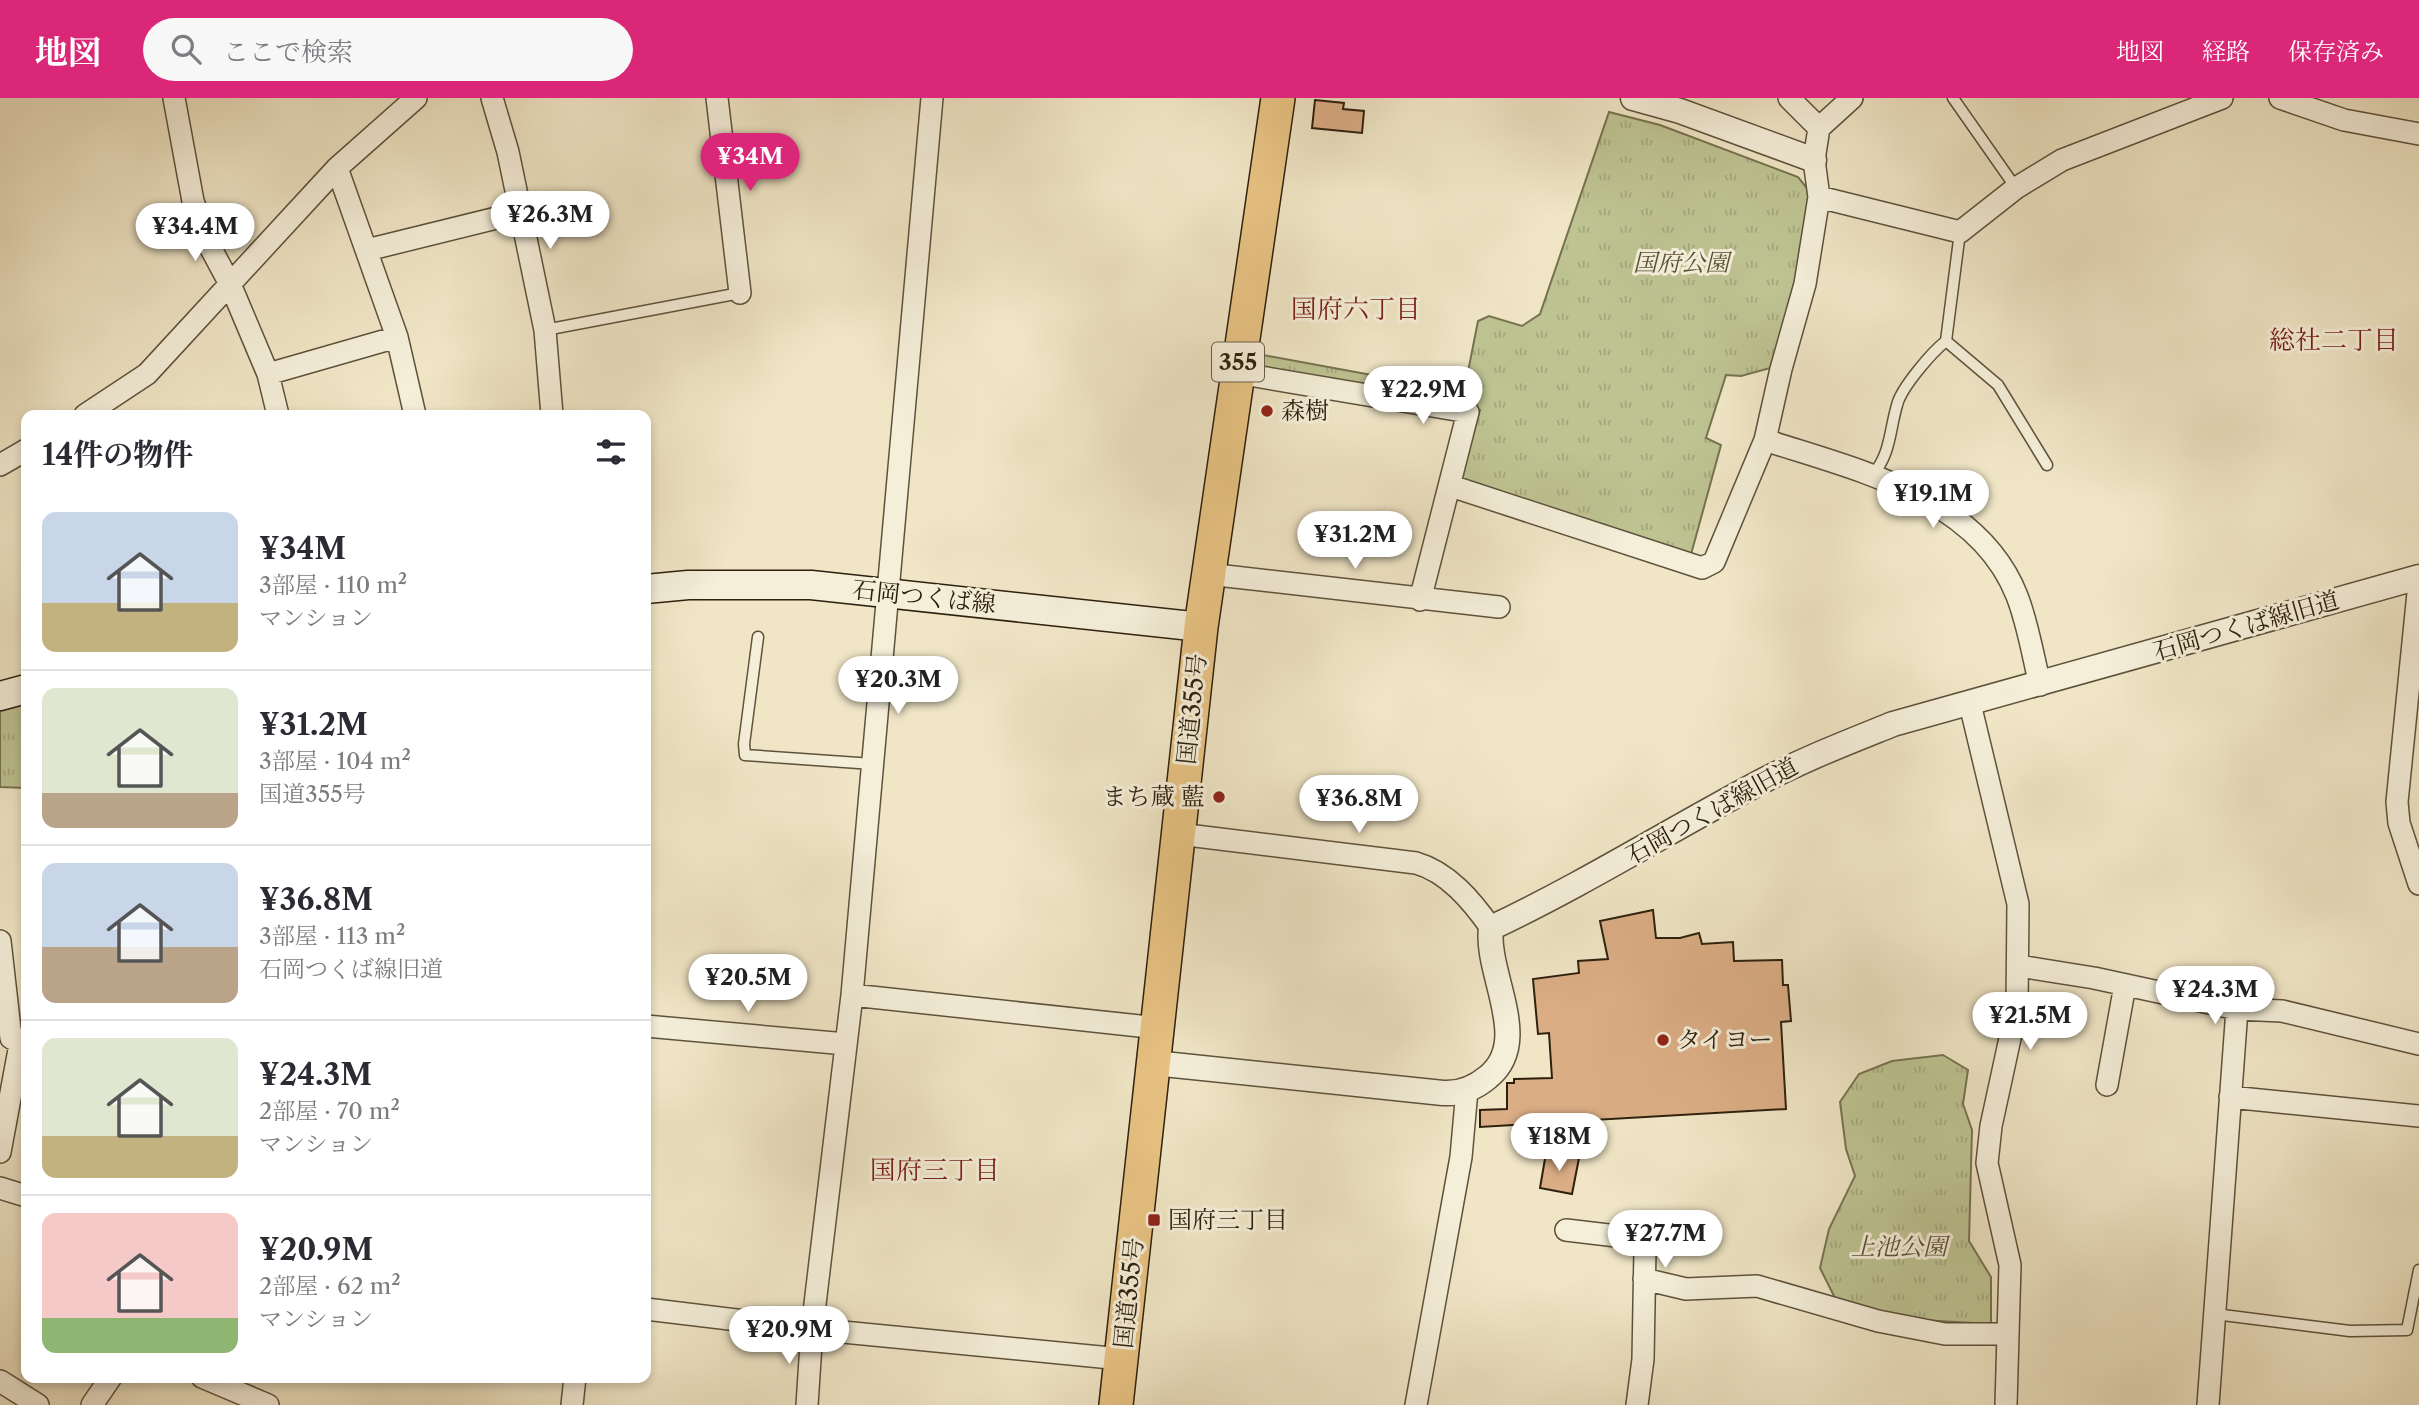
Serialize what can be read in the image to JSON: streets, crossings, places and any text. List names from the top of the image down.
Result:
{
  "streets": {
    "highway": ["355", "国道355号"],
    "main road": ["石岡つくば線"],
    "street": ["石岡つくば線旧道"]
  },
  "crossings": [
    ["石岡つくば線", "国道355号"]
  ],
  "districts": ["国府六丁目", "総社二丁目", "国府三丁目"],
  "parks": ["国府公園", "上池公園"],
  "places": {
    "other": ["森樹", "まち蔵 藍", "タイヨー"],
    "transit": ["国府三丁目"]
  },
  "page": {
    "header": "地図",
    "search": "ここで検索",
    "nav": ["地図", "経路", "保存済み"],
    "price": [
      "¥34M",
      "¥26.3M",
      "¥34.4M",
      "¥22.9M",
      "¥19.1M",
      "¥31.2M",
      "¥20.3M",
      "¥36.8M",
      "¥20.5M",
      "¥24.3M",
      "¥21.5M",
      "¥18M",
      "¥27.7M",
      "¥20.9M"
    ],
    "heading": "14件の物件",
    "list": [
      {
        "name": "¥34M",
        "note": "3部屋 · 110 m² · マンション"
      },
      {
        "name": "¥31.2M",
        "note": "3部屋 · 104 m² · 国道355号"
      },
      {
        "name": "¥36.8M",
        "note": "3部屋 · 113 m² · 石岡つくば線旧道"
      },
      {
        "name": "¥24.3M",
        "note": "2部屋 · 70 m² · マンション"
      },
      {
        "name": "¥20.9M",
        "note": "2部屋 · 62 m² · マンション"
      }
    ]
  }
}
